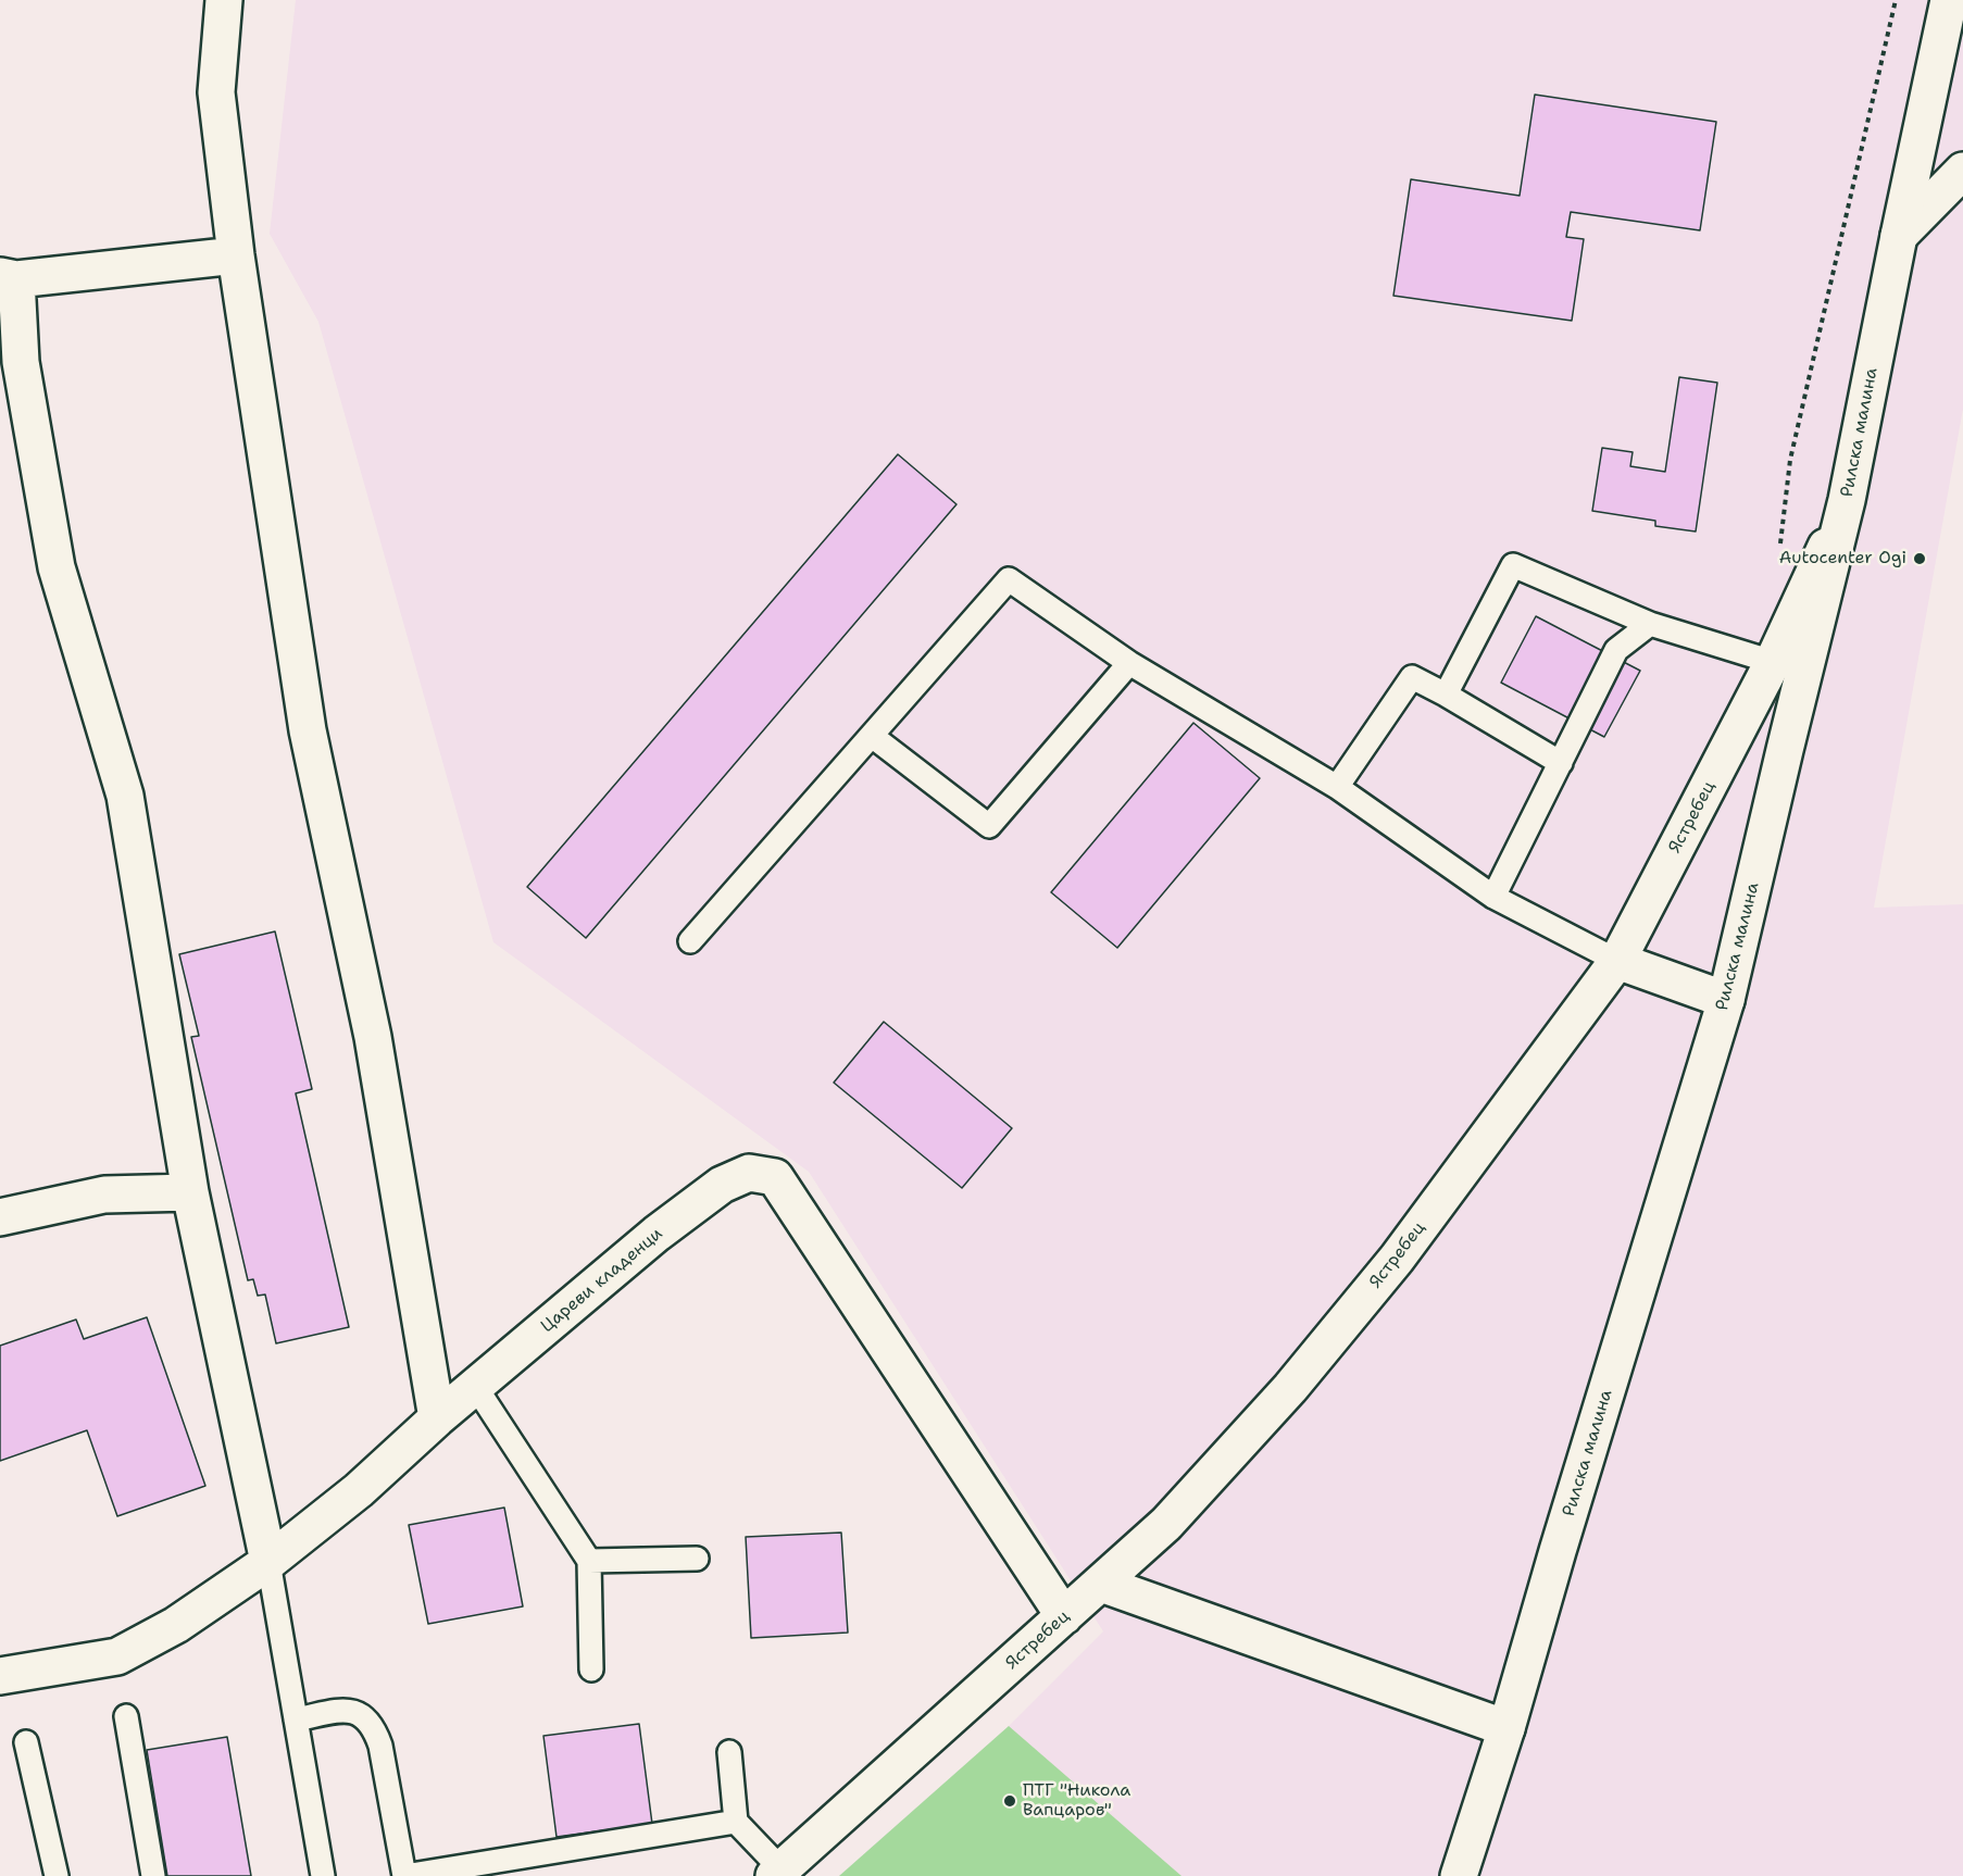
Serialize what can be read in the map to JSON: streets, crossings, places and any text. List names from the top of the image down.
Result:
{
  "streets": {
    "street": ["Рилска малина", "Ястребец", "Цареви кладенци"]
  },
  "crossings": [
    ["Рилска малина", "Ястребец"],
    ["Ястребец", "Цареви кладенци"]
  ],
  "places": ["Autocenter Ogi", "ПТГ \"Никола Вапцаров\""]
}
